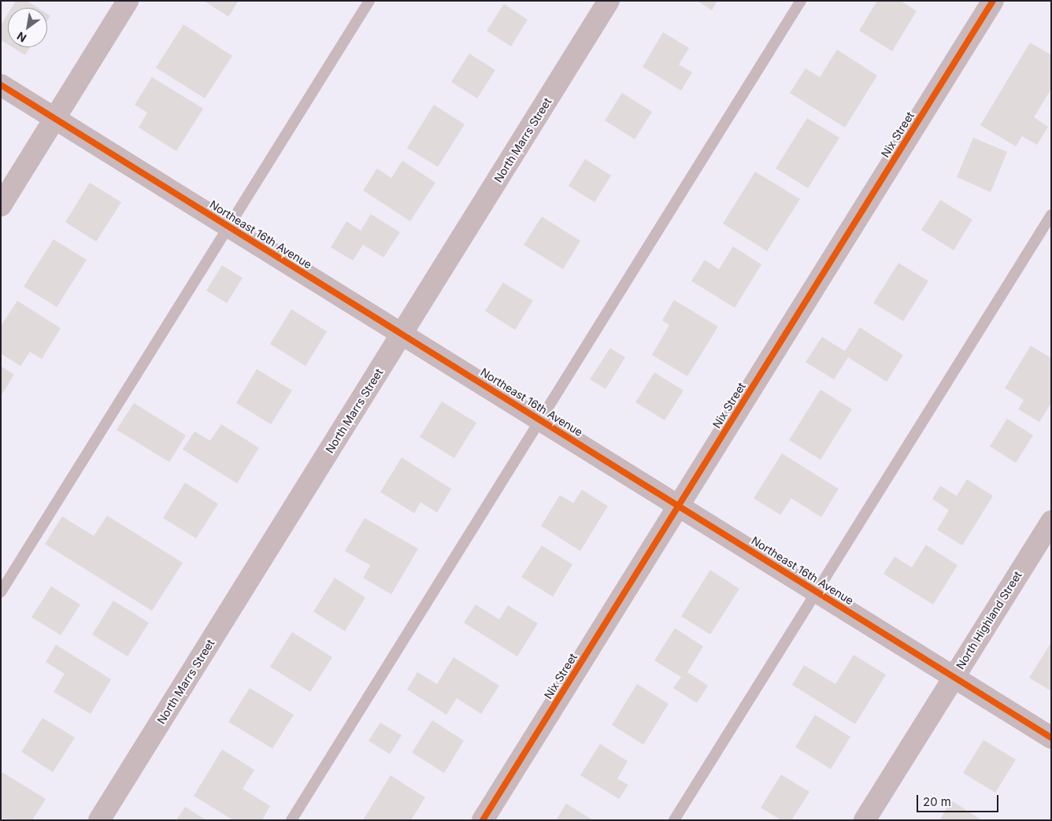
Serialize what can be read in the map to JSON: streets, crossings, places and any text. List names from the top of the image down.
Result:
{
  "streets": {
    "street": [
      "Nix Street",
      "North Marrs Street",
      "Northeast 16th Avenue",
      "North Highland Street"
    ]
  },
  "crossings": [
    ["Nix Street", "Northeast 16th Avenue"],
    ["North Marrs Street", "Northeast 16th Avenue"],
    ["Northeast 16th Avenue", "North Highland Street"]
  ],
  "scale_bar": "20 m",
  "north": "bottom left"
}
